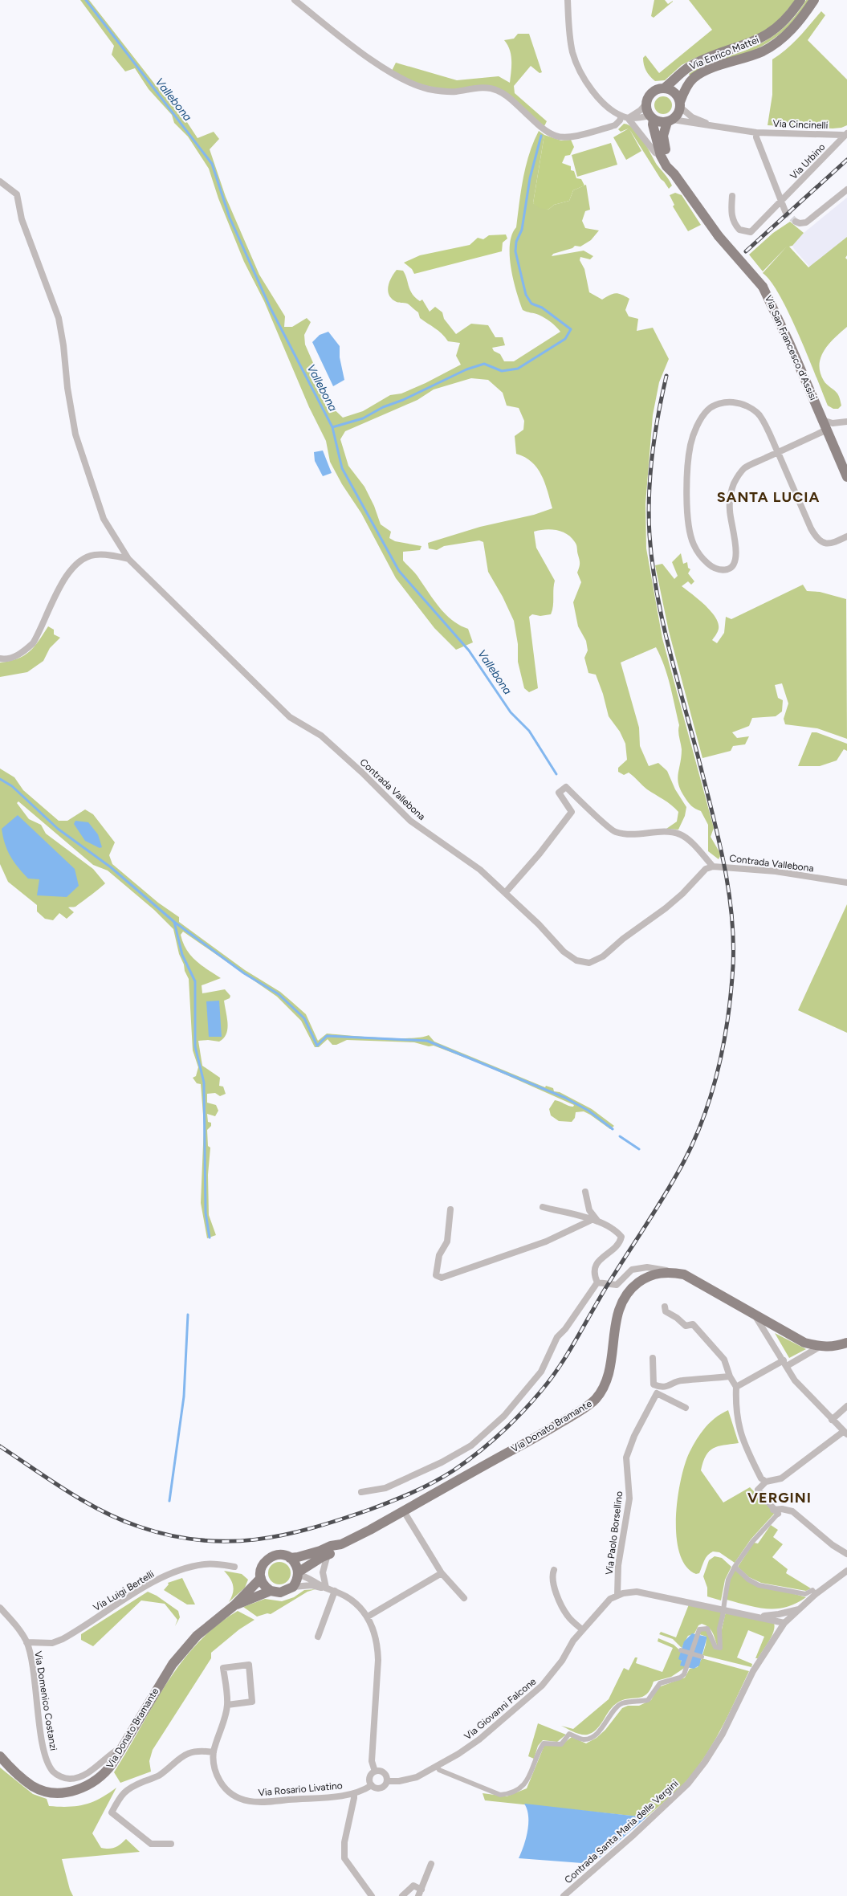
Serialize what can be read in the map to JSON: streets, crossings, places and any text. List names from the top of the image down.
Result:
{
  "streets": {
    "main road": ["Via Enrico Mattei", "Via San Francesco d'Assisi", "Via Donato Bramante"],
    "street": [
      "Via Cincinelli",
      "Via Urbino",
      "Contrada Vallebona",
      "Via Paolo Borsellino",
      "Via Luigi Bertelli",
      "Via Domenico Costanzi",
      "Via Giovanni Falcone",
      "Via Rosario Livatino",
      "Contrada Santa Maria delle Vergini"
    ]
  },
  "crossings": [
    ["Via Enrico Mattei", "Via Cincinelli"],
    ["Via Enrico Mattei", "Via San Francesco d'Assisi"],
    ["Via Cincinelli", "Via Urbino"],
    ["Via Cincinelli", "Via San Francesco d'Assisi"],
    ["Via Donato Bramante", "Via Domenico Costanzi"],
    ["Via Paolo Borsellino", "Via Giovanni Falcone"],
    ["Via Luigi Bertelli", "Via Domenico Costanzi"],
    ["Via Giovanni Falcone", "Via Rosario Livatino"]
  ],
  "districts": ["SANTA LUCIA", "VERGINI"],
  "water": ["Vallebona"]
}
